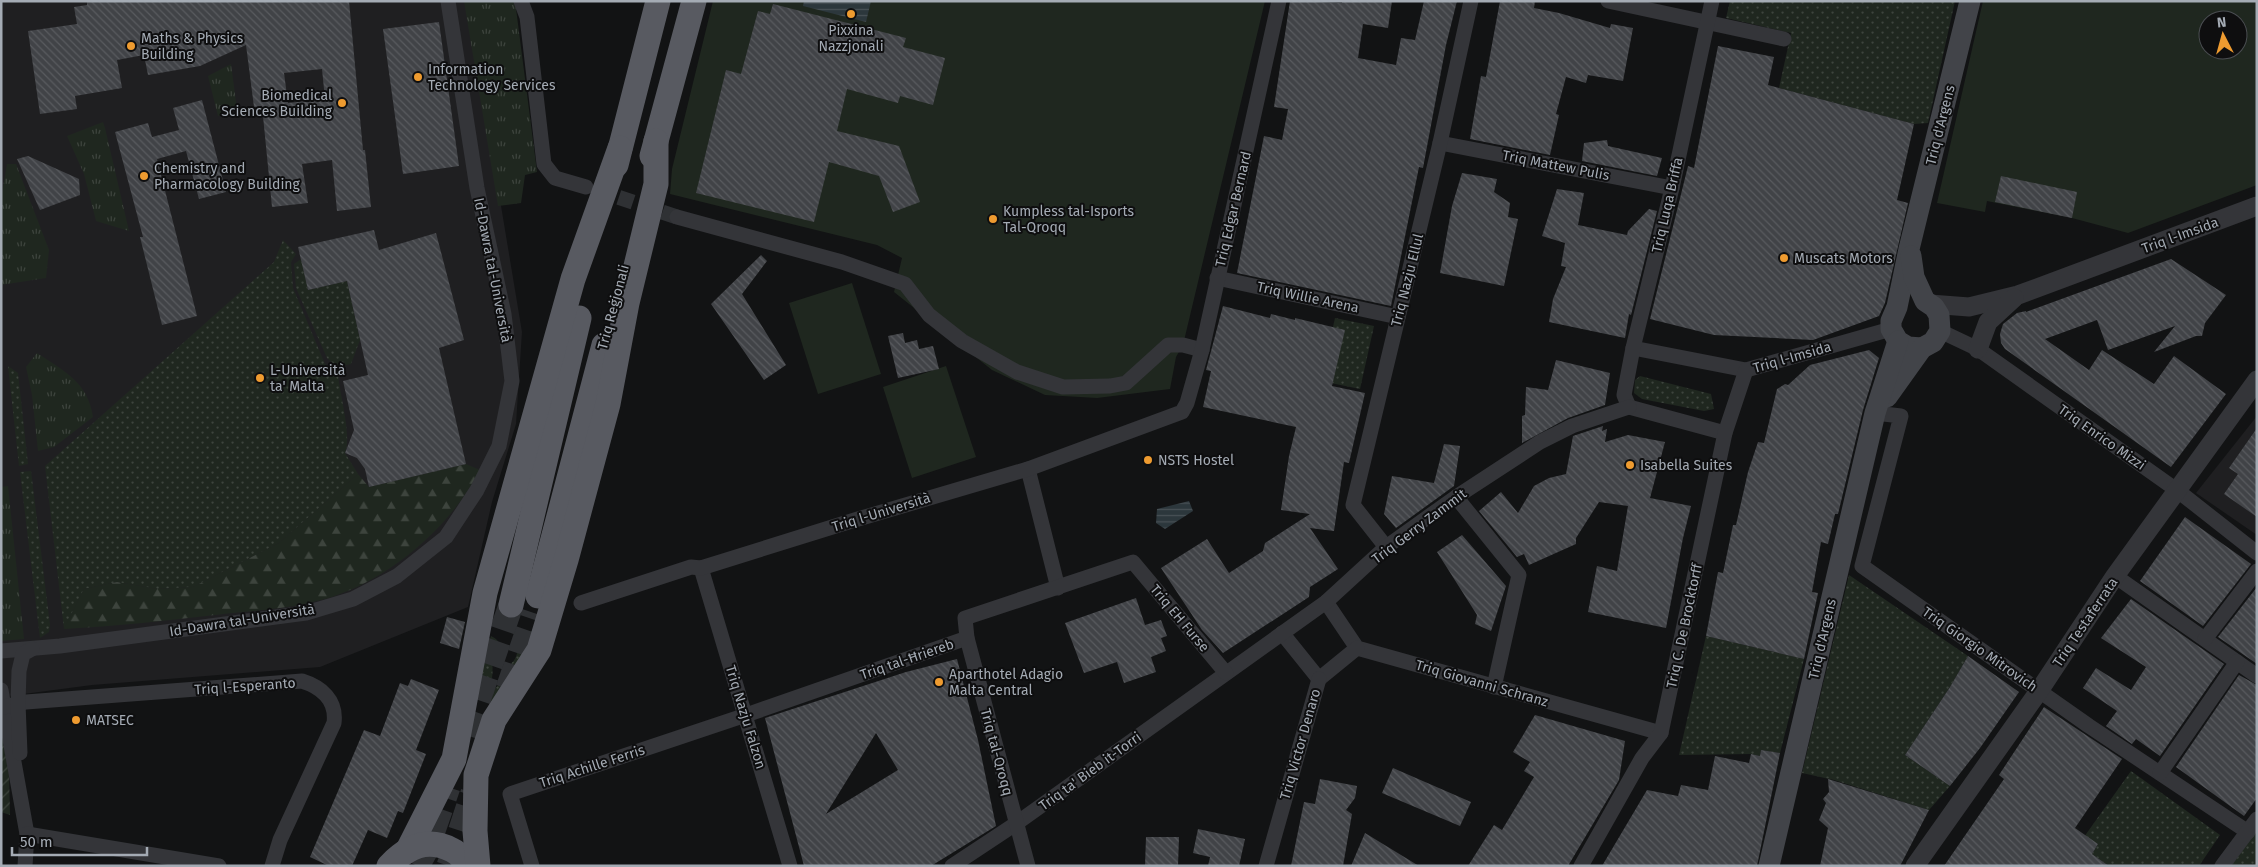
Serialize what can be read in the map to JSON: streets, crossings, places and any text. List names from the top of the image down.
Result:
{
  "streets": {
    "highway": ["Triq Reġjonali"],
    "main road": ["Triq d'Argens"],
    "street": [
      "Triq Mattew Pulis",
      "Triq Luqa Briffa",
      "Triq Edgar Bernard",
      "Triq l-Imsida",
      "Id-Dawra tal-Università",
      "Triq Nazju Ellul",
      "Triq Willie Arena",
      "Triq Enrico Mizzi",
      "Triq l-Università",
      "Triq Gerry Zammit",
      "Triq EH Furse",
      "Triq Testaferrata",
      "Triq C. De Brocktorff",
      "Triq Giorgio Mitrovich",
      "Triq tal-Ħriereb",
      "Triq Giovanni Schranz",
      "Triq l-Esperanto",
      "Triq Nazju Falzon",
      "Triq Victor Denaro",
      "Triq tal-Qroqq",
      "Triq Achille Ferris",
      "Triq ta' Bieb it-Torri"
    ]
  },
  "crossings": [
    ["Triq d'Argens", "Triq l-Imsida"],
    ["Triq d'Argens", "Triq Enrico Mizzi"],
    ["Triq d'Argens", "Triq Giorgio Mitrovich"],
    ["Triq Mattew Pulis", "Triq Luqa Briffa"],
    ["Triq Mattew Pulis", "Triq Nazju Ellul"],
    ["Triq Luqa Briffa", "Triq l-Imsida"],
    ["Triq Luqa Briffa", "Triq Gerry Zammit"],
    ["Triq Edgar Bernard", "Triq Willie Arena"],
    ["Triq Edgar Bernard", "Triq l-Università"],
    ["Triq l-Imsida", "Triq Enrico Mizzi"],
    ["Triq l-Imsida", "Triq C. De Brocktorff"],
    ["Triq Nazju Ellul", "Triq Willie Arena"],
    ["Triq Nazju Ellul", "Triq Gerry Zammit"],
    ["Triq Enrico Mizzi", "Triq Testaferrata"],
    ["Triq l-Università", "Triq Nazju Falzon"],
    ["Triq Gerry Zammit", "Triq EH Furse"],
    ["Triq Gerry Zammit", "Triq Victor Denaro"],
    ["Triq Gerry Zammit", "Triq ta' Bieb it-Torri"],
    ["Triq EH Furse", "Triq tal-Ħriereb"],
    ["Triq EH Furse", "Triq ta' Bieb it-Torri"],
    ["Triq Testaferrata", "Triq Giorgio Mitrovich"],
    ["Triq C. De Brocktorff", "Triq Giovanni Schranz"],
    ["Triq tal-Ħriereb", "Triq Nazju Falzon"],
    ["Triq tal-Ħriereb", "Triq tal-Qroqq"],
    ["Triq tal-Ħriereb", "Triq Achille Ferris"],
    ["Triq Nazju Falzon", "Triq Achille Ferris"],
    ["Triq tal-Qroqq", "Triq ta' Bieb it-Torri"]
  ],
  "places": [
    "Pixxina Nazzjonali",
    "Maths & Physics Building",
    "Information Technology Services",
    "Biomedical Sciences Building",
    "Chemistry and Pharmacology Building",
    "Kumpless tal-Isports Tal-Qroqq",
    "Muscats Motors",
    "L-Università ta' Malta",
    "NSTS Hostel",
    "Isabella Suites",
    "Aparthotel Adagio Malta Central",
    "MATSEC"
  ],
  "scale_bar": "50 m",
  "north": "top"
}
